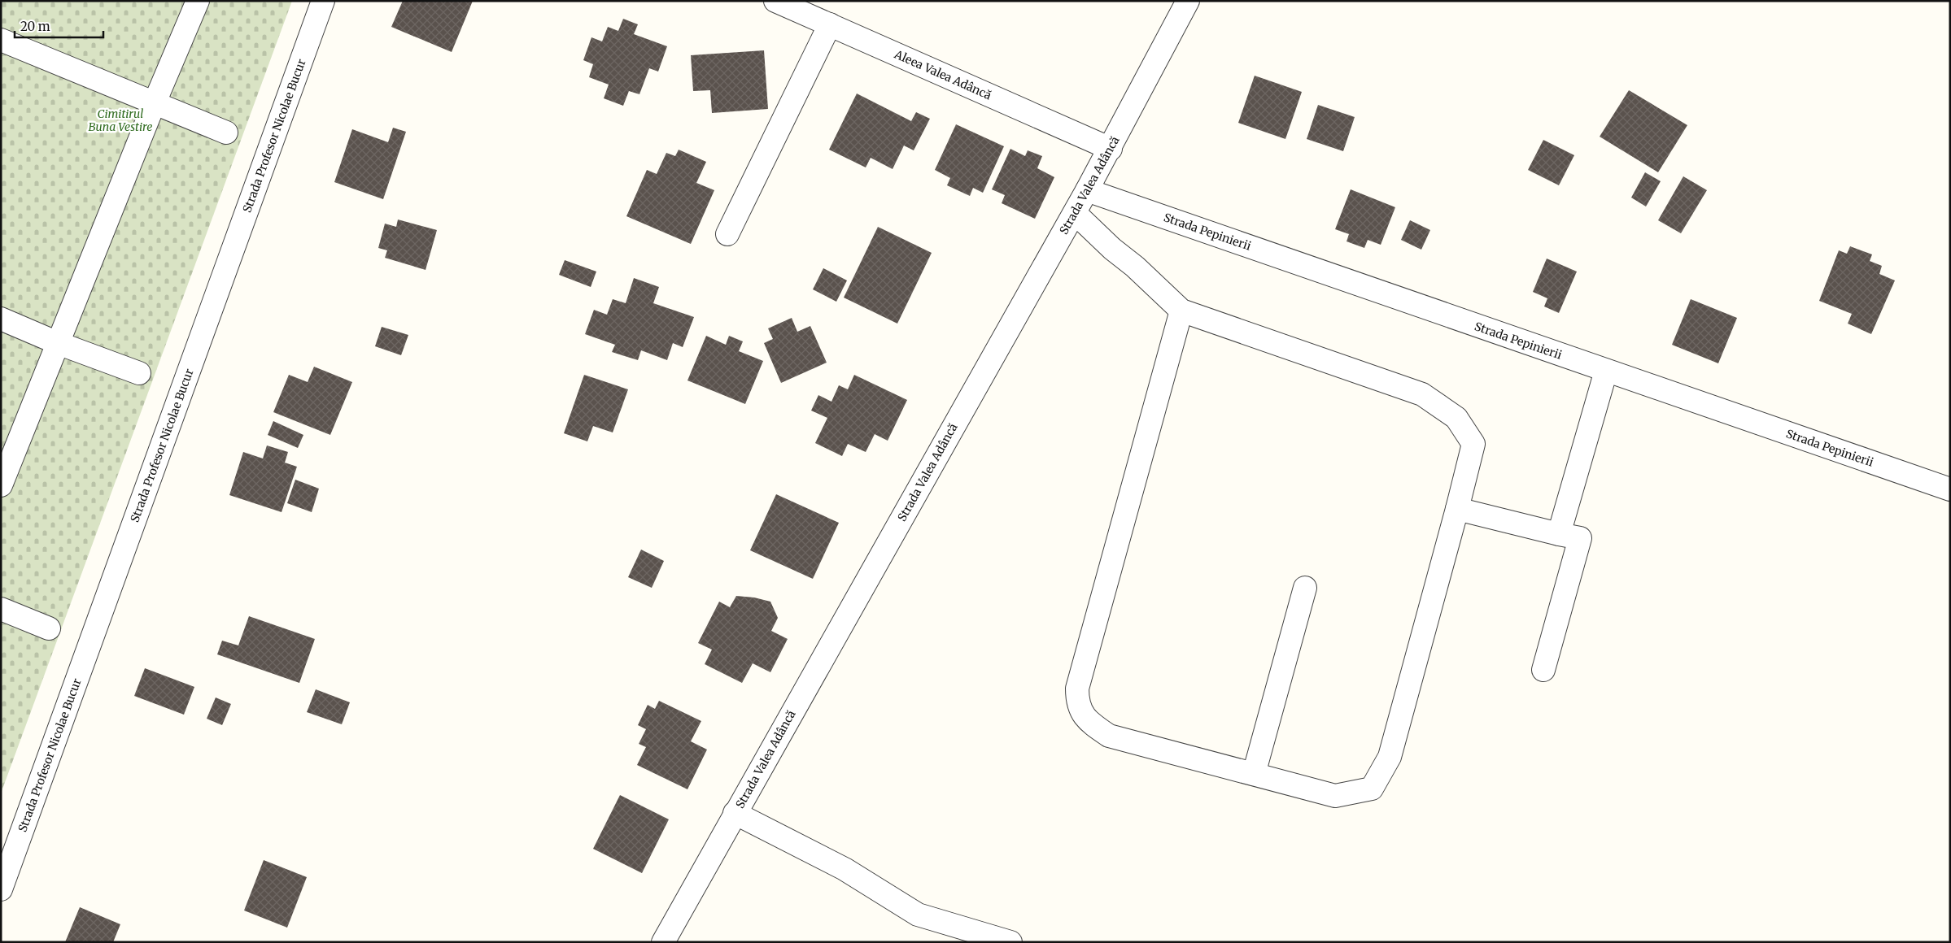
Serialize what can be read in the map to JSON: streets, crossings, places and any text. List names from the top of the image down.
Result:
{
  "streets": {
    "street": [
      "Aleea Valea Adâncă",
      "Strada Profesor Nicolae Bucur",
      "Strada Valea Adâncă",
      "Strada Pepinierii"
    ]
  },
  "crossings": [
    ["Aleea Valea Adâncă", "Strada Valea Adâncă"],
    ["Strada Valea Adâncă", "Strada Pepinierii"]
  ],
  "parks": ["Cimitirul Buna Vestire"],
  "scale_bar": "20 m"
}
